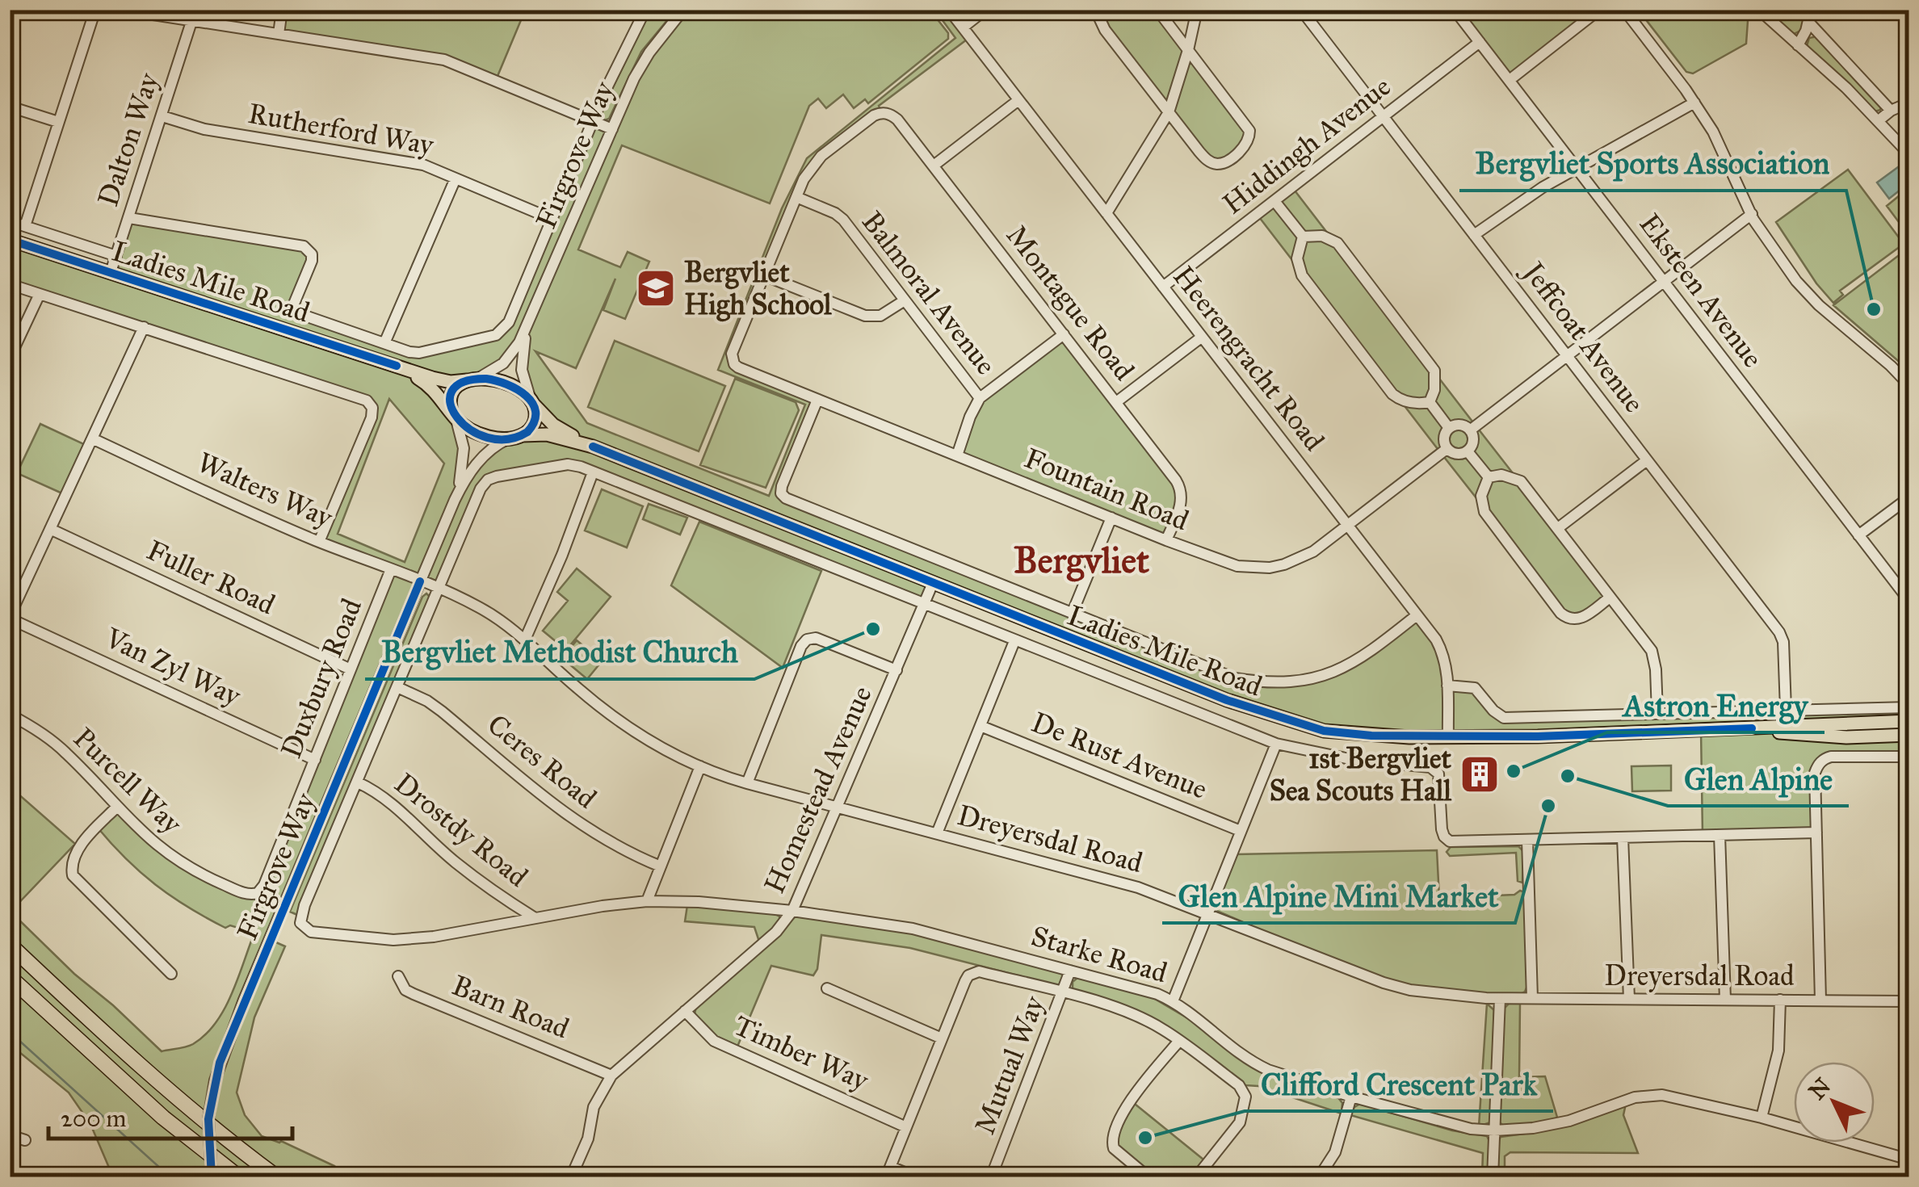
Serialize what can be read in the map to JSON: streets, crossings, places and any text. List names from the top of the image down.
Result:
{
  "streets": {
    "main road": ["Ladies Mile Road"],
    "street": [
      "Rutherford Way",
      "Dalton Way",
      "Hiddingh Avenue",
      "Firgrove Way",
      "Eksteen Avenue",
      "Balmoral Avenue",
      "Montague Road",
      "Jeffcoat Avenue",
      "Heerengracht Road",
      "Fountain Road",
      "Walters Way",
      "Fuller Road",
      "Van Zyl Way",
      "Duxbury Road",
      "De Rust Avenue",
      "Ceres Road",
      "Purcell Way",
      "Homestead Avenue",
      "Drostdy Road",
      "Dreyersdal Road",
      "Starke Road",
      "Barn Road",
      "Timber Way",
      "Mutual Way"
    ]
  },
  "crossings": [
    ["Rutherford Way", "Dalton Way"],
    ["Dalton Way", "Ladies Mile Road"],
    ["Hiddingh Avenue", "Eksteen Avenue"],
    ["Hiddingh Avenue", "Jeffcoat Avenue"],
    ["Hiddingh Avenue", "Heerengracht Road"],
    ["Firgrove Way", "Ladies Mile Road"],
    ["Firgrove Way", "Walters Way"],
    ["Firgrove Way", "Dreyersdal Road"],
    ["Ladies Mile Road", "Heerengracht Road"],
    ["Ladies Mile Road", "Homestead Avenue"],
    ["Balmoral Avenue", "Montague Road"],
    ["Montague Road", "Fountain Road"],
    ["Heerengracht Road", "Fountain Road"],
    ["Walters Way", "Duxbury Road"],
    ["Walters Way", "Dreyersdal Road"],
    ["Fuller Road", "Duxbury Road"],
    ["Van Zyl Way", "Duxbury Road"],
    ["Duxbury Road", "Purcell Way"],
    ["Homestead Avenue", "Dreyersdal Road"],
    ["Homestead Avenue", "Starke Road"],
    ["Homestead Avenue", "Barn Road"],
    ["Homestead Avenue", "Timber Way"],
    ["Drostdy Road", "Starke Road"],
    ["Starke Road", "Mutual Way"]
  ],
  "districts": ["Bergvliet"],
  "places": {
    "school or university": ["Bergvliet High School"],
    "other": [
      "Bergvliet Sports Association",
      "Bergvliet Methodist Church",
      "Astron Energy",
      "Glen Alpine",
      "Glen Alpine Mini Market",
      "Clifford Crescent Park"
    ],
    "building": ["1st Bergvliet Sea Scouts Hall"]
  },
  "scale_bar": "200 m",
  "north": "top left"
}
